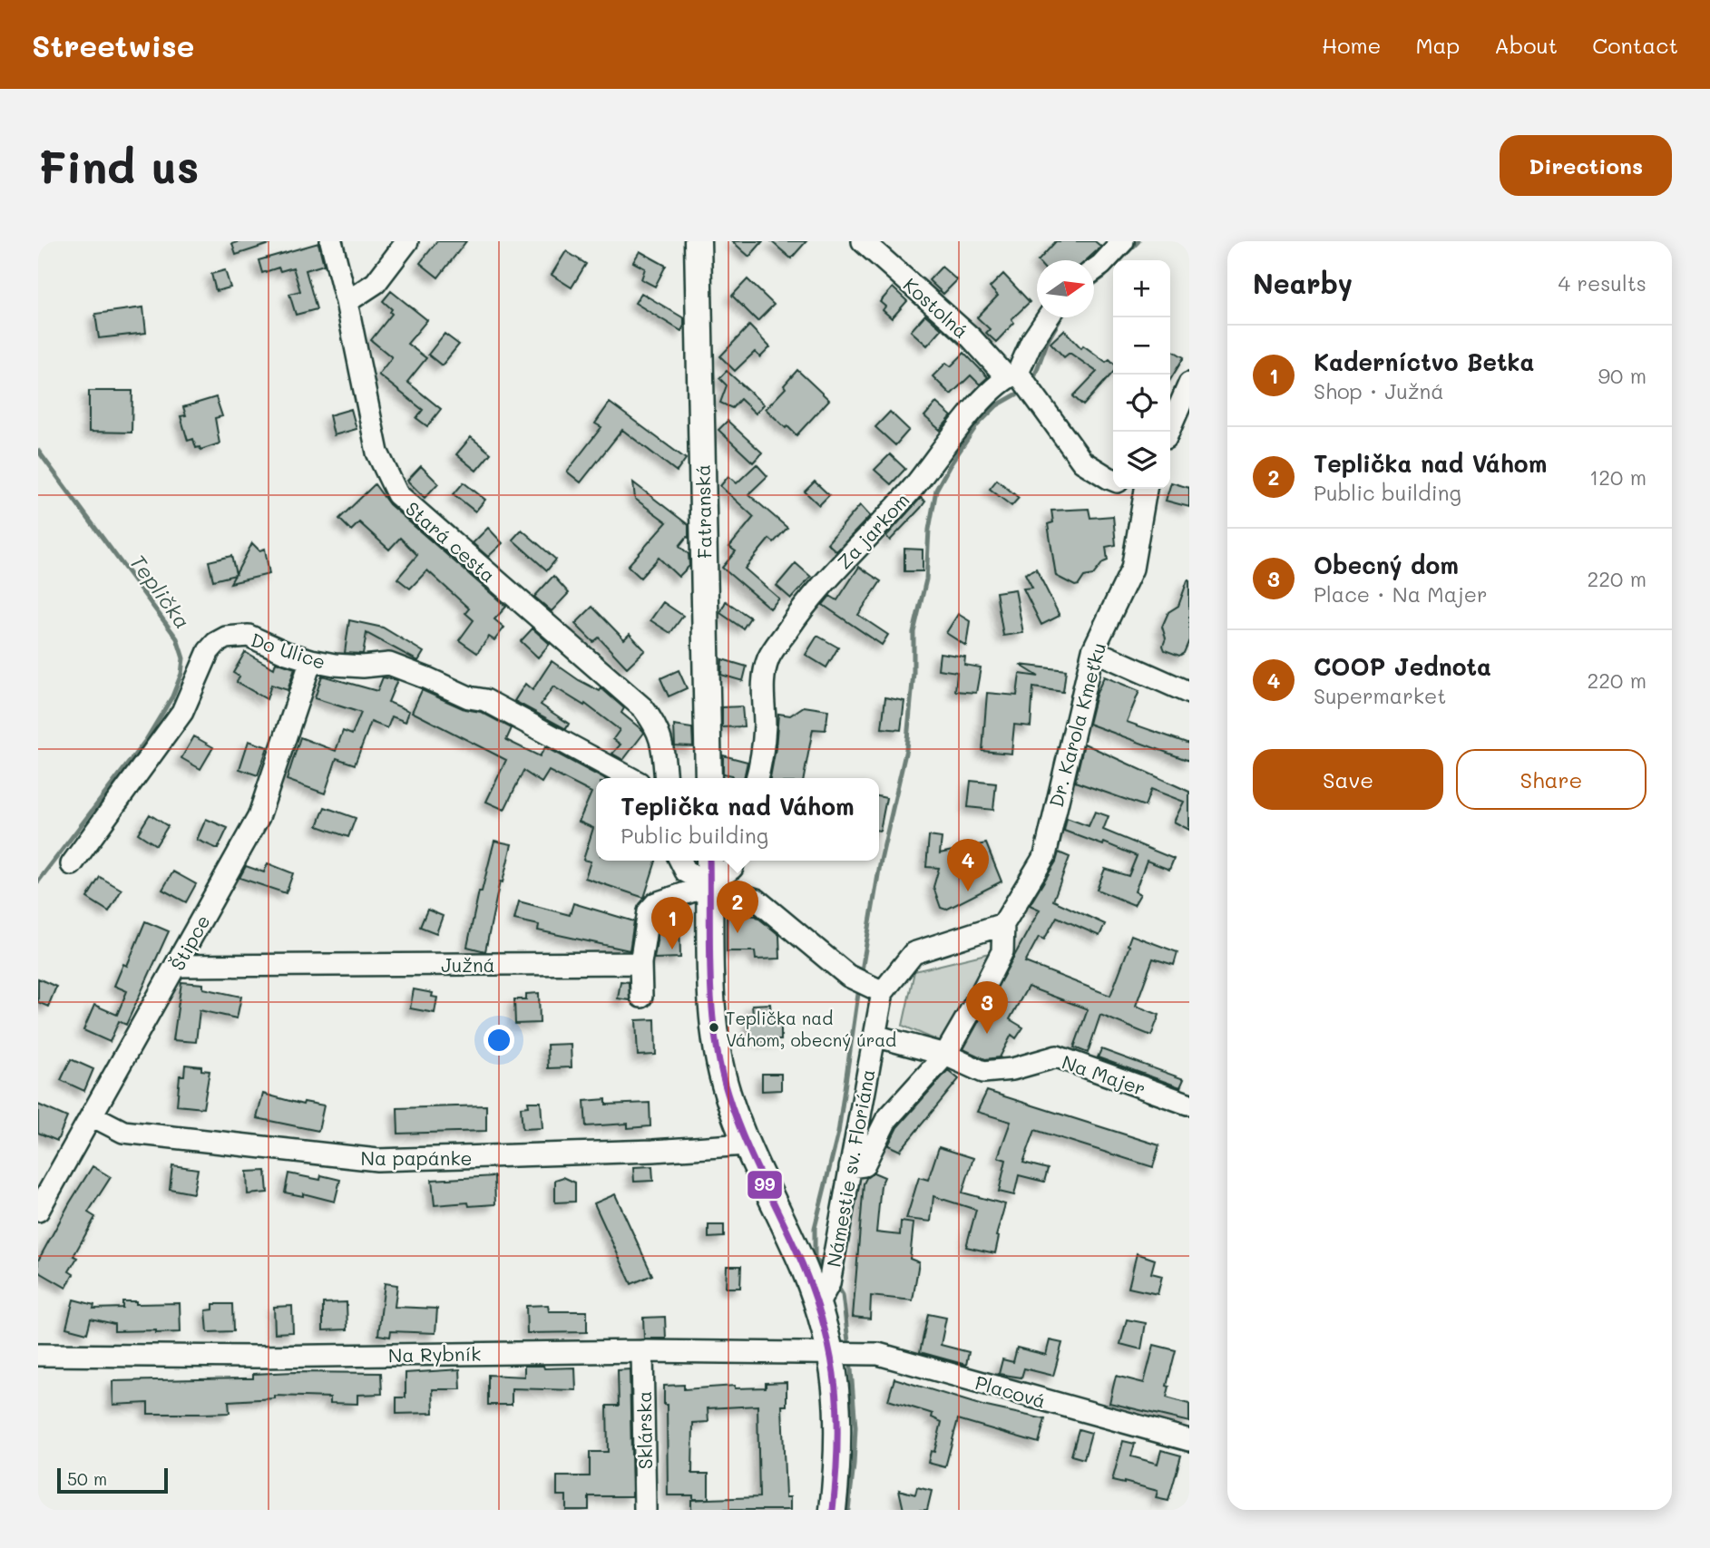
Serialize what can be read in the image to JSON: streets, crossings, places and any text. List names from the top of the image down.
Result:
{
  "streets": {
    "main road": ["Fatranská"],
    "street": [
      "Kostolná",
      "Za jarkom",
      "Stará cesta",
      "Do Ulice",
      "Dr. Karola Kmeťku",
      "Štipce",
      "Južná",
      "Na Majer",
      "Na papánke",
      "Námestie sv. Floriána",
      "Na Rybník",
      "Placová",
      "Sklárska"
    ]
  },
  "crossings": [
    ["Kostolná", "Za jarkom"],
    ["Do Ulice", "Štipce"],
    ["Dr. Karola Kmeťku", "Námestie sv. Floriána"],
    ["Štipce", "Južná"],
    ["Štipce", "Na papánke"],
    ["Na Majer", "Námestie sv. Floriána"],
    ["Na Rybník", "Placová"],
    ["Na Rybník", "Sklárska"]
  ],
  "water": ["Teplička"],
  "places": ["Teplička nad Váhom, obecný úrad"],
  "lines": ["transit line 99"],
  "scale_bar": "50 m",
  "north": "right",
  "page": {
    "header": "Streetwise",
    "nav": [
      "Home",
      "Map",
      "About",
      "Contact"
    ],
    "buttons": [
      "Directions",
      ["Save", "Share"]
    ],
    "title": "Find us",
    "heading": ["Nearby", "4 results"],
    "map_buttons": ["+", "−"],
    "list": [
      {
        "mark": "1",
        "name": "Kaderníctvo Betka",
        "note": "Shop · Južná",
        "value": "90 m"
      },
      {
        "mark": "2",
        "name": "Teplička nad Váhom",
        "note": "Public building",
        "value": "120 m"
      },
      {
        "mark": "3",
        "name": "Obecný dom",
        "note": "Place · Na Majer",
        "value": "220 m"
      },
      {
        "mark": "4",
        "name": "COOP Jednota",
        "note": "Supermarket",
        "value": "220 m"
      }
    ],
    "popup": ["Teplička nad Váhom", "Public building"],
    "pins": [
      "4",
      "2",
      "1",
      "3"
    ],
    "scale": "50 m"
  }
}
